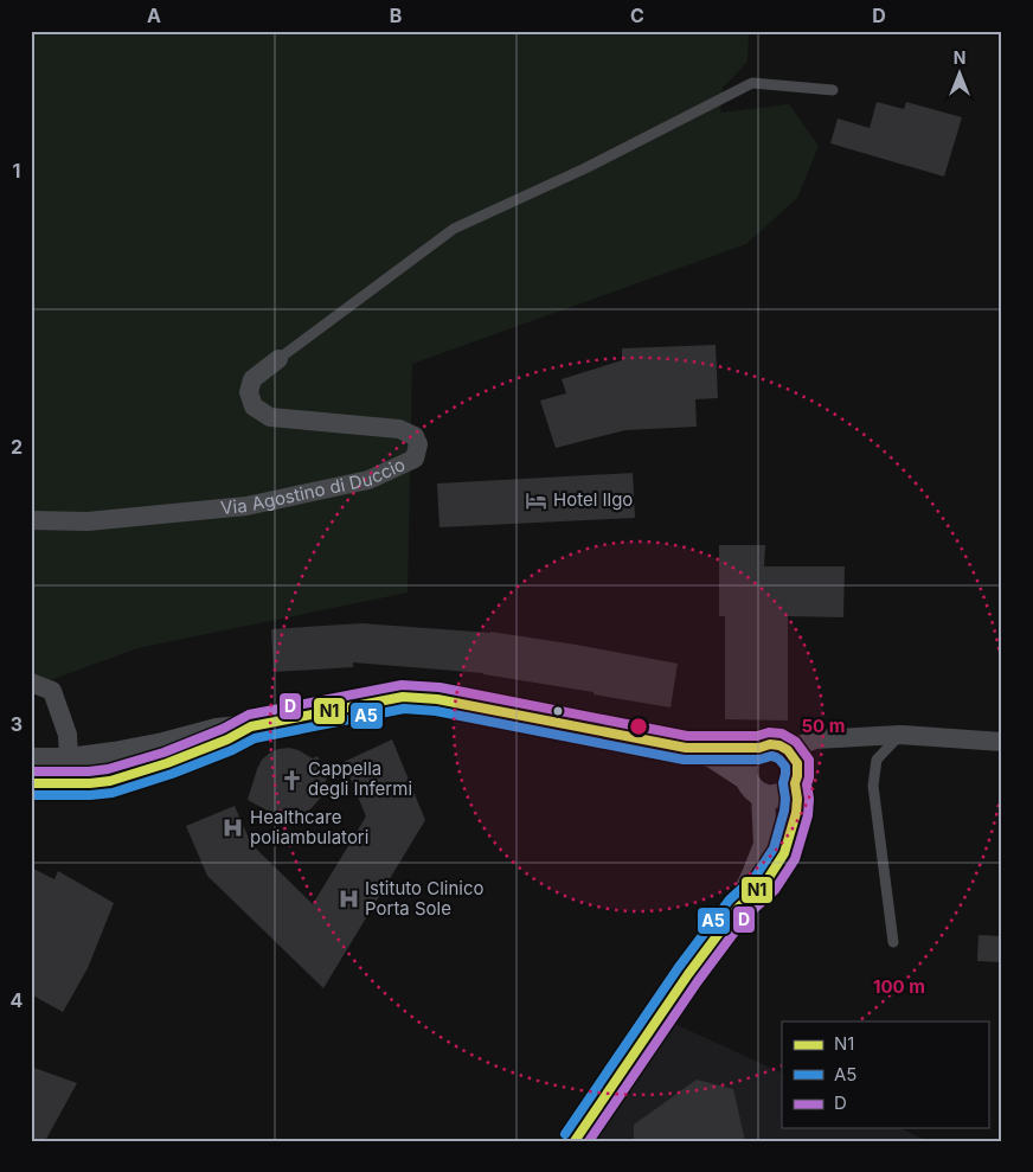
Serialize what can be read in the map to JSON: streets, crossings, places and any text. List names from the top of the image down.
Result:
{
  "streets": {
    "street": ["Via Agostino di Duccio"]
  },
  "places": {
    "hotel": ["Hotel Ilgo"],
    "church": ["Cappella degli Infermi"],
    "hospital": ["Healthcare poliambulatori", "Istituto Clinico Porta Sole"]
  },
  "lines": ["transit line D", "transit line N1", "transit line A5"],
  "legend": ["N1", "A5", "D"],
  "north": "top",
  "grid": {
    "columns": [
      "A",
      "B",
      "C",
      "D"
    ],
    "rows": [
      "1",
      "2",
      "3",
      "4"
    ]
  },
  "rings": ["50 m", "100 m"]
}
